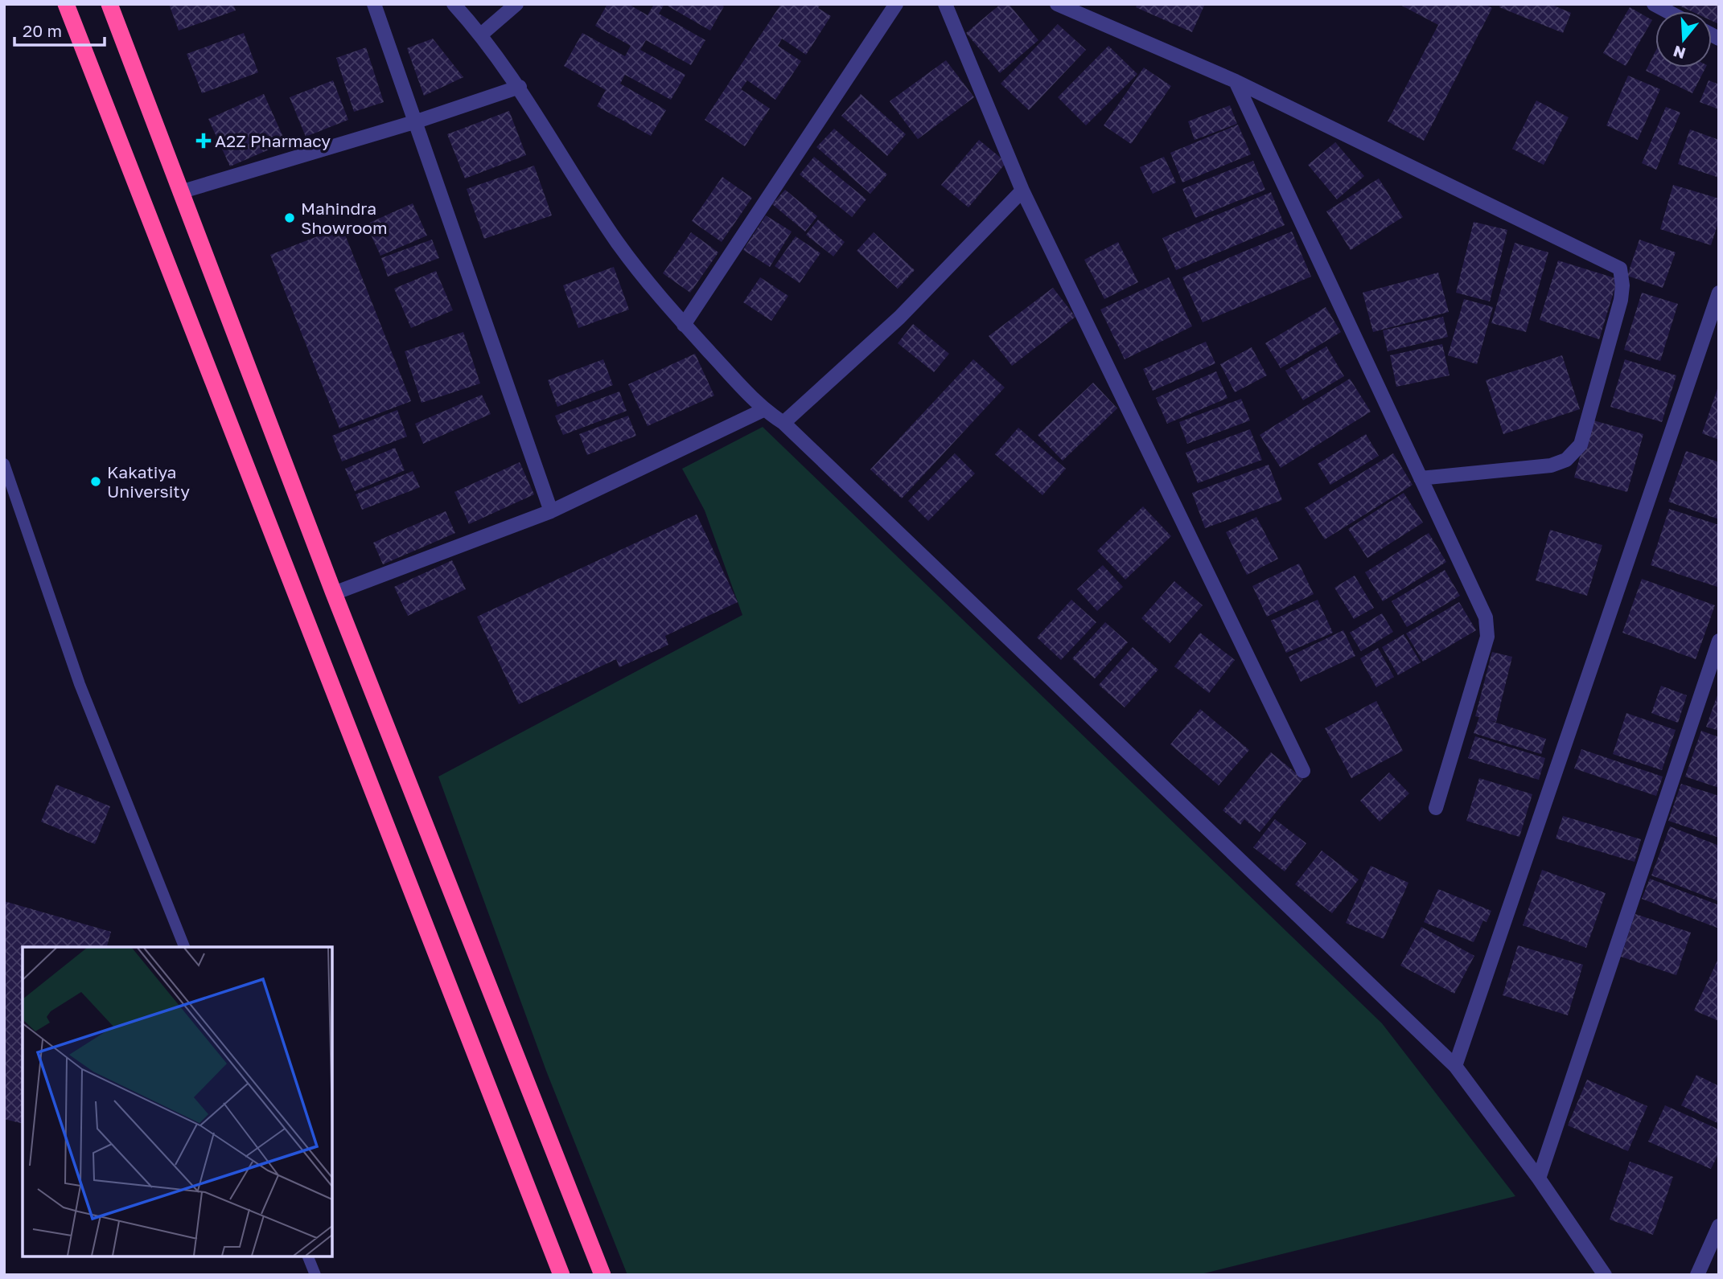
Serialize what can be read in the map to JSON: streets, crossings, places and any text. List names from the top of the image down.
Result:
{
  "places": {
    "health": ["A2Z Pharmacy"],
    "other": ["Mahindra Showroom", "Kakatiya University"]
  },
  "scale_bar": "20 m",
  "north": "bottom"
}
